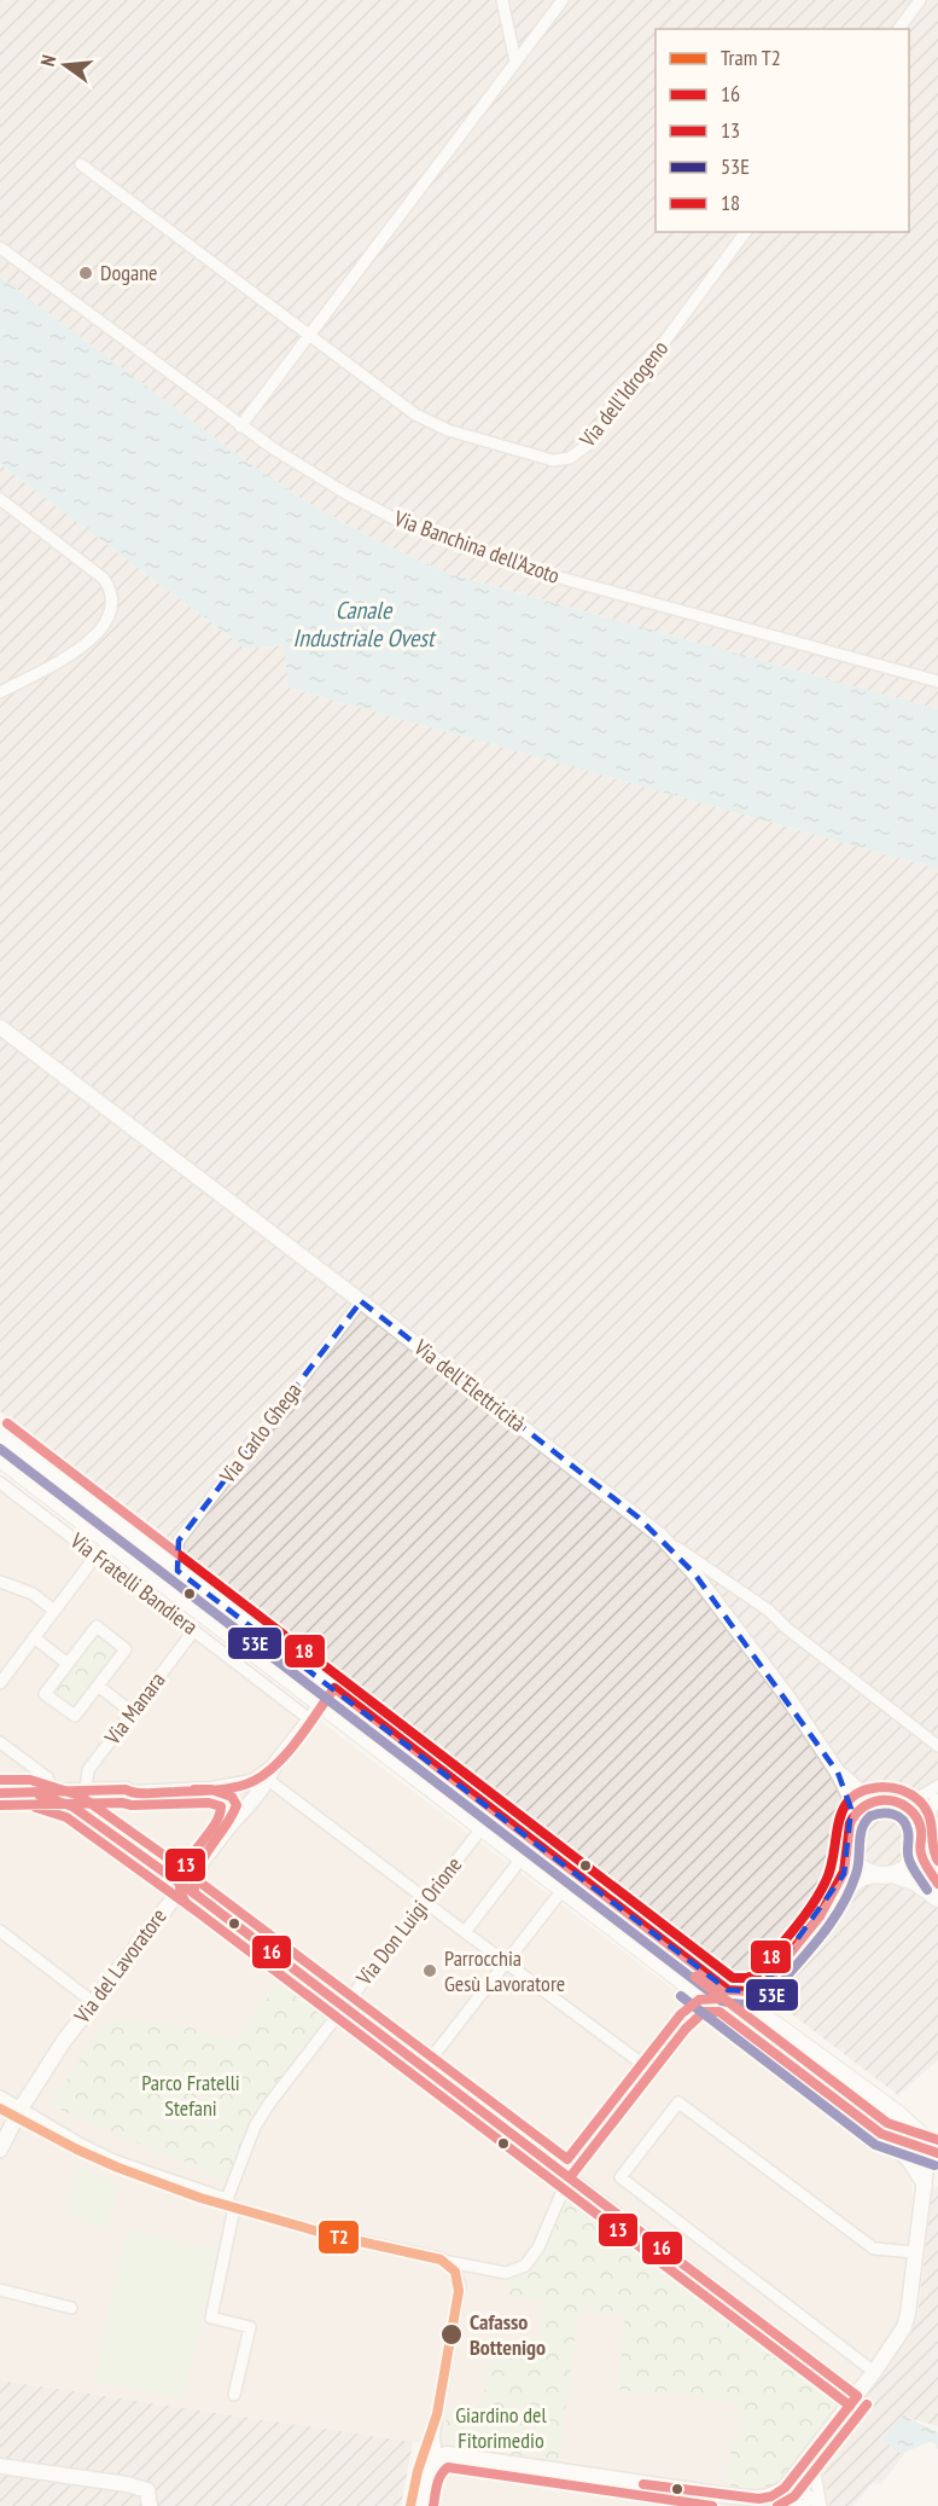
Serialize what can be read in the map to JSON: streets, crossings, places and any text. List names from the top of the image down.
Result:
{
  "streets": {
    "main road": ["Via Fratelli Bandiera"],
    "street": [
      "Via dell'Idrogeno",
      "Via Banchina dell'Azoto",
      "Via dell'Elettricità",
      "Via Carlo Ghega",
      "Via Manara",
      "Via Don Luigi Orione",
      "Via del Lavoratore"
    ]
  },
  "crossings": [
    ["Via dell'Elettricità", "Via Carlo Ghega"],
    ["Via Carlo Ghega", "Via Fratelli Bandiera"],
    ["Via Fratelli Bandiera", "Via Manara"],
    ["Via Fratelli Bandiera", "Via Don Luigi Orione"],
    ["Via Fratelli Bandiera", "Via del Lavoratore"]
  ],
  "water": ["Canale Industriale Ovest"],
  "parks": ["Parco Fratelli Stefani", "Giardino del Fitorimedio"],
  "places": ["Dogane", "Parrocchia Gesù Lavoratore", "Cafasso Bottenigo"],
  "lines": [
    "transit line 18",
    "transit line 53E",
    "transit line 16",
    "transit line 13",
    "tram line T2"
  ],
  "legend": [
    "Tram T2",
    "16",
    "13",
    "53E",
    "18"
  ],
  "north": "left"
}
